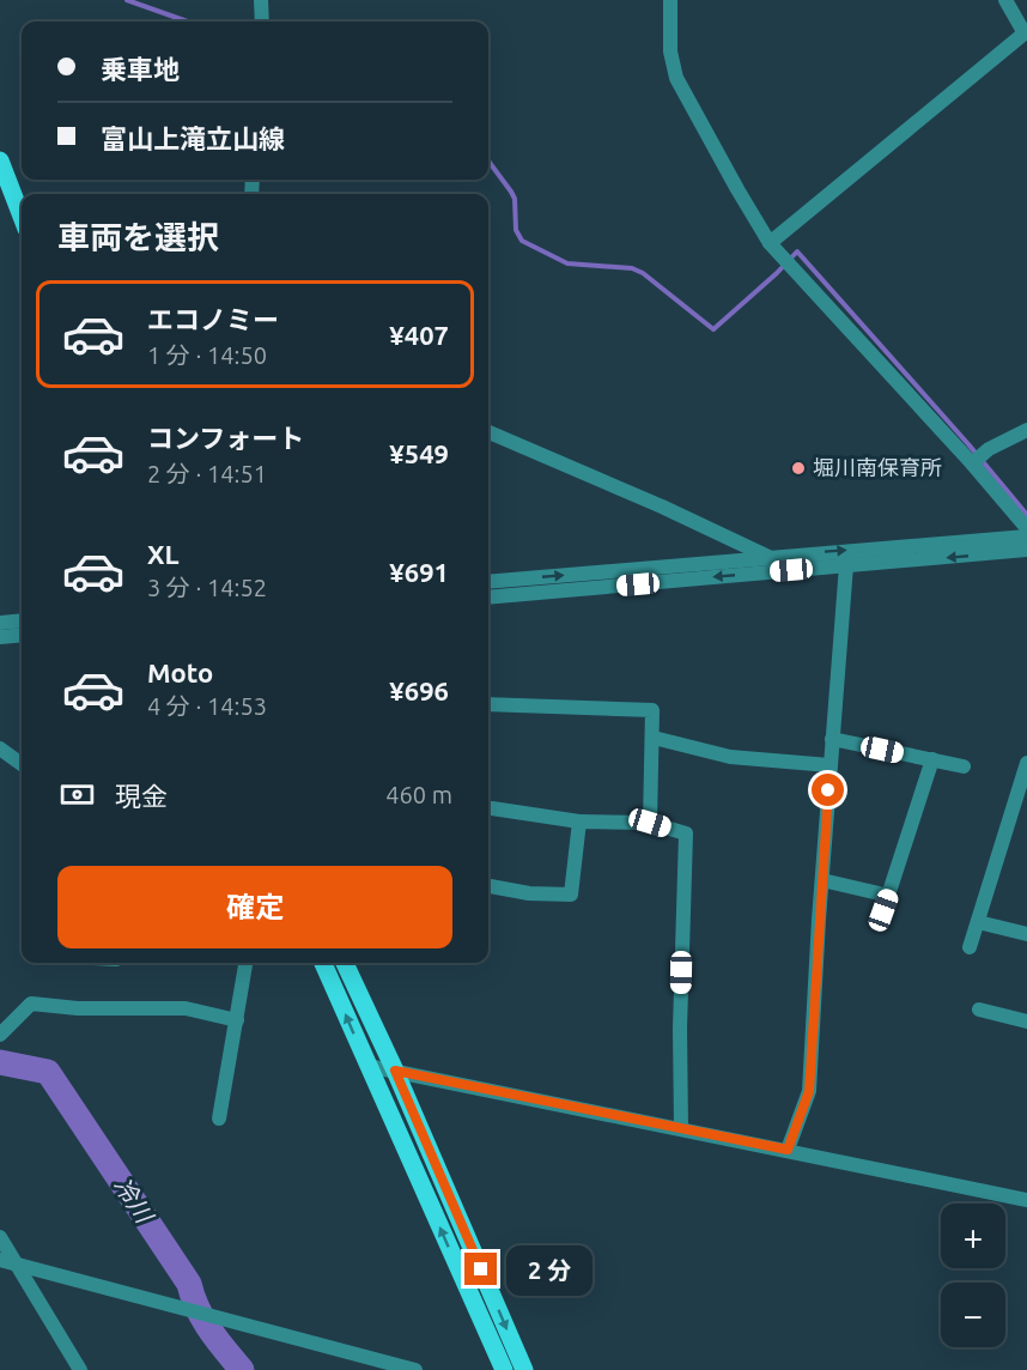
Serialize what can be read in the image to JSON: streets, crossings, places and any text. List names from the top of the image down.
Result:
{
  "water": ["冷川"],
  "places": ["堀川南保育所"],
  "page": {
    "banner": ["乗車地", "富山上滝立山線"],
    "heading": "車両を選択",
    "list": [
      {
        "name": "エコノミー",
        "note": "1 分 · 14:50",
        "value": "¥407"
      },
      {
        "name": "コンフォート",
        "note": "2 分 · 14:51",
        "value": "¥549"
      },
      {
        "name": "XL",
        "note": "3 分 · 14:52",
        "value": "¥691"
      },
      {
        "name": "Moto",
        "note": "4 分 · 14:53",
        "value": "¥696"
      }
    ],
    "pay": ["現金", "460 m"],
    "buttons": "確定",
    "map_buttons": ["+", "−"],
    "bubble": "2 分"
  }
}
